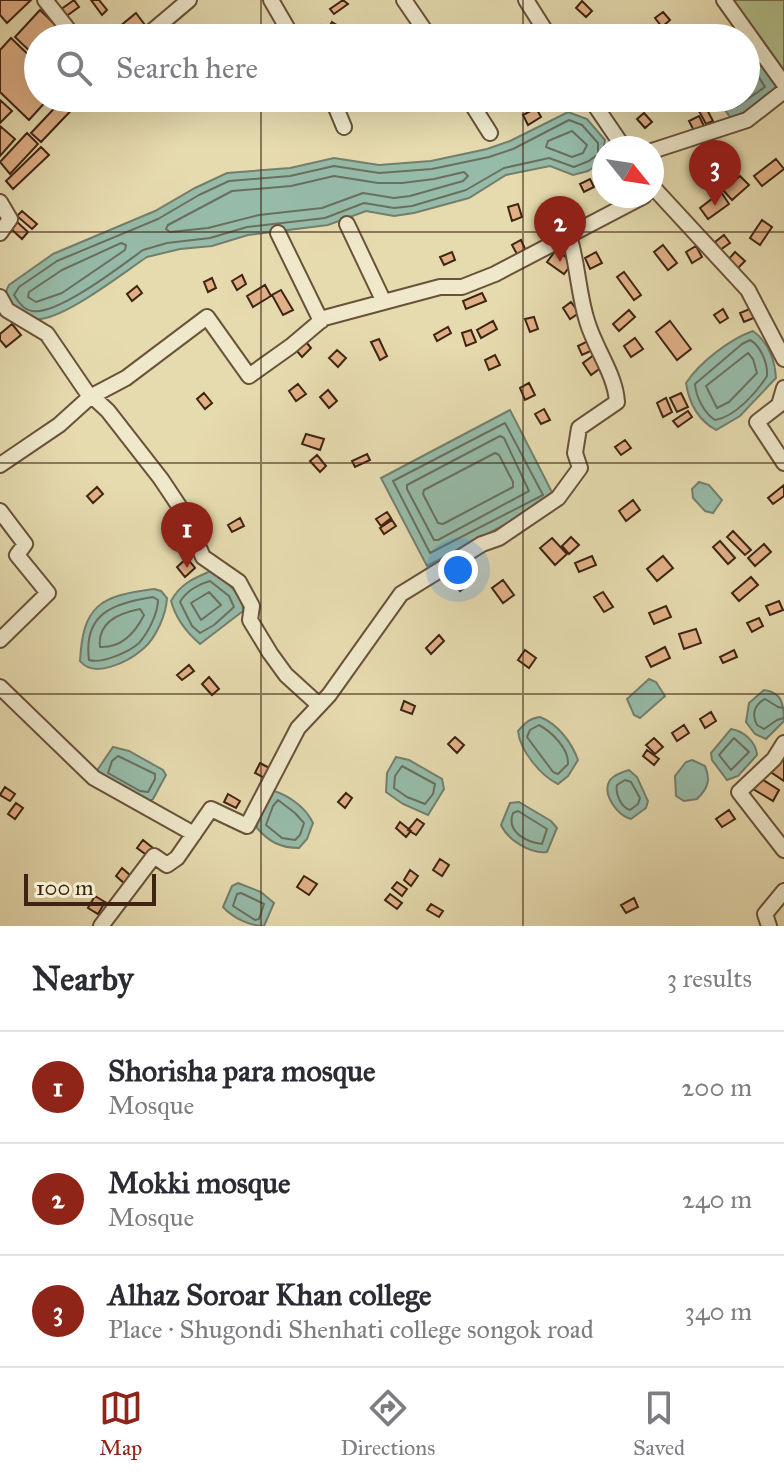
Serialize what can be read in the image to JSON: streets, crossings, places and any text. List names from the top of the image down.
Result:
{
  "scale_bar": "100 m",
  "north": "bottom right",
  "page": {
    "search": "Search here",
    "pins": ["3", "2", "1"],
    "scale": "100 m",
    "heading": ["Nearby", "3 results"],
    "list": [
      {
        "mark": "1",
        "name": "Shorisha para mosque",
        "note": "Mosque",
        "value": "200 m"
      },
      {
        "mark": "2",
        "name": "Mokki mosque",
        "note": "Mosque",
        "value": "240 m"
      },
      {
        "mark": "3",
        "name": "Alhaz Soroar Khan college",
        "note": "Place · Shugondi Shenhati college songok road",
        "value": "340 m"
      }
    ],
    "nav": ["Map", "Directions", "Saved"]
  }
}
